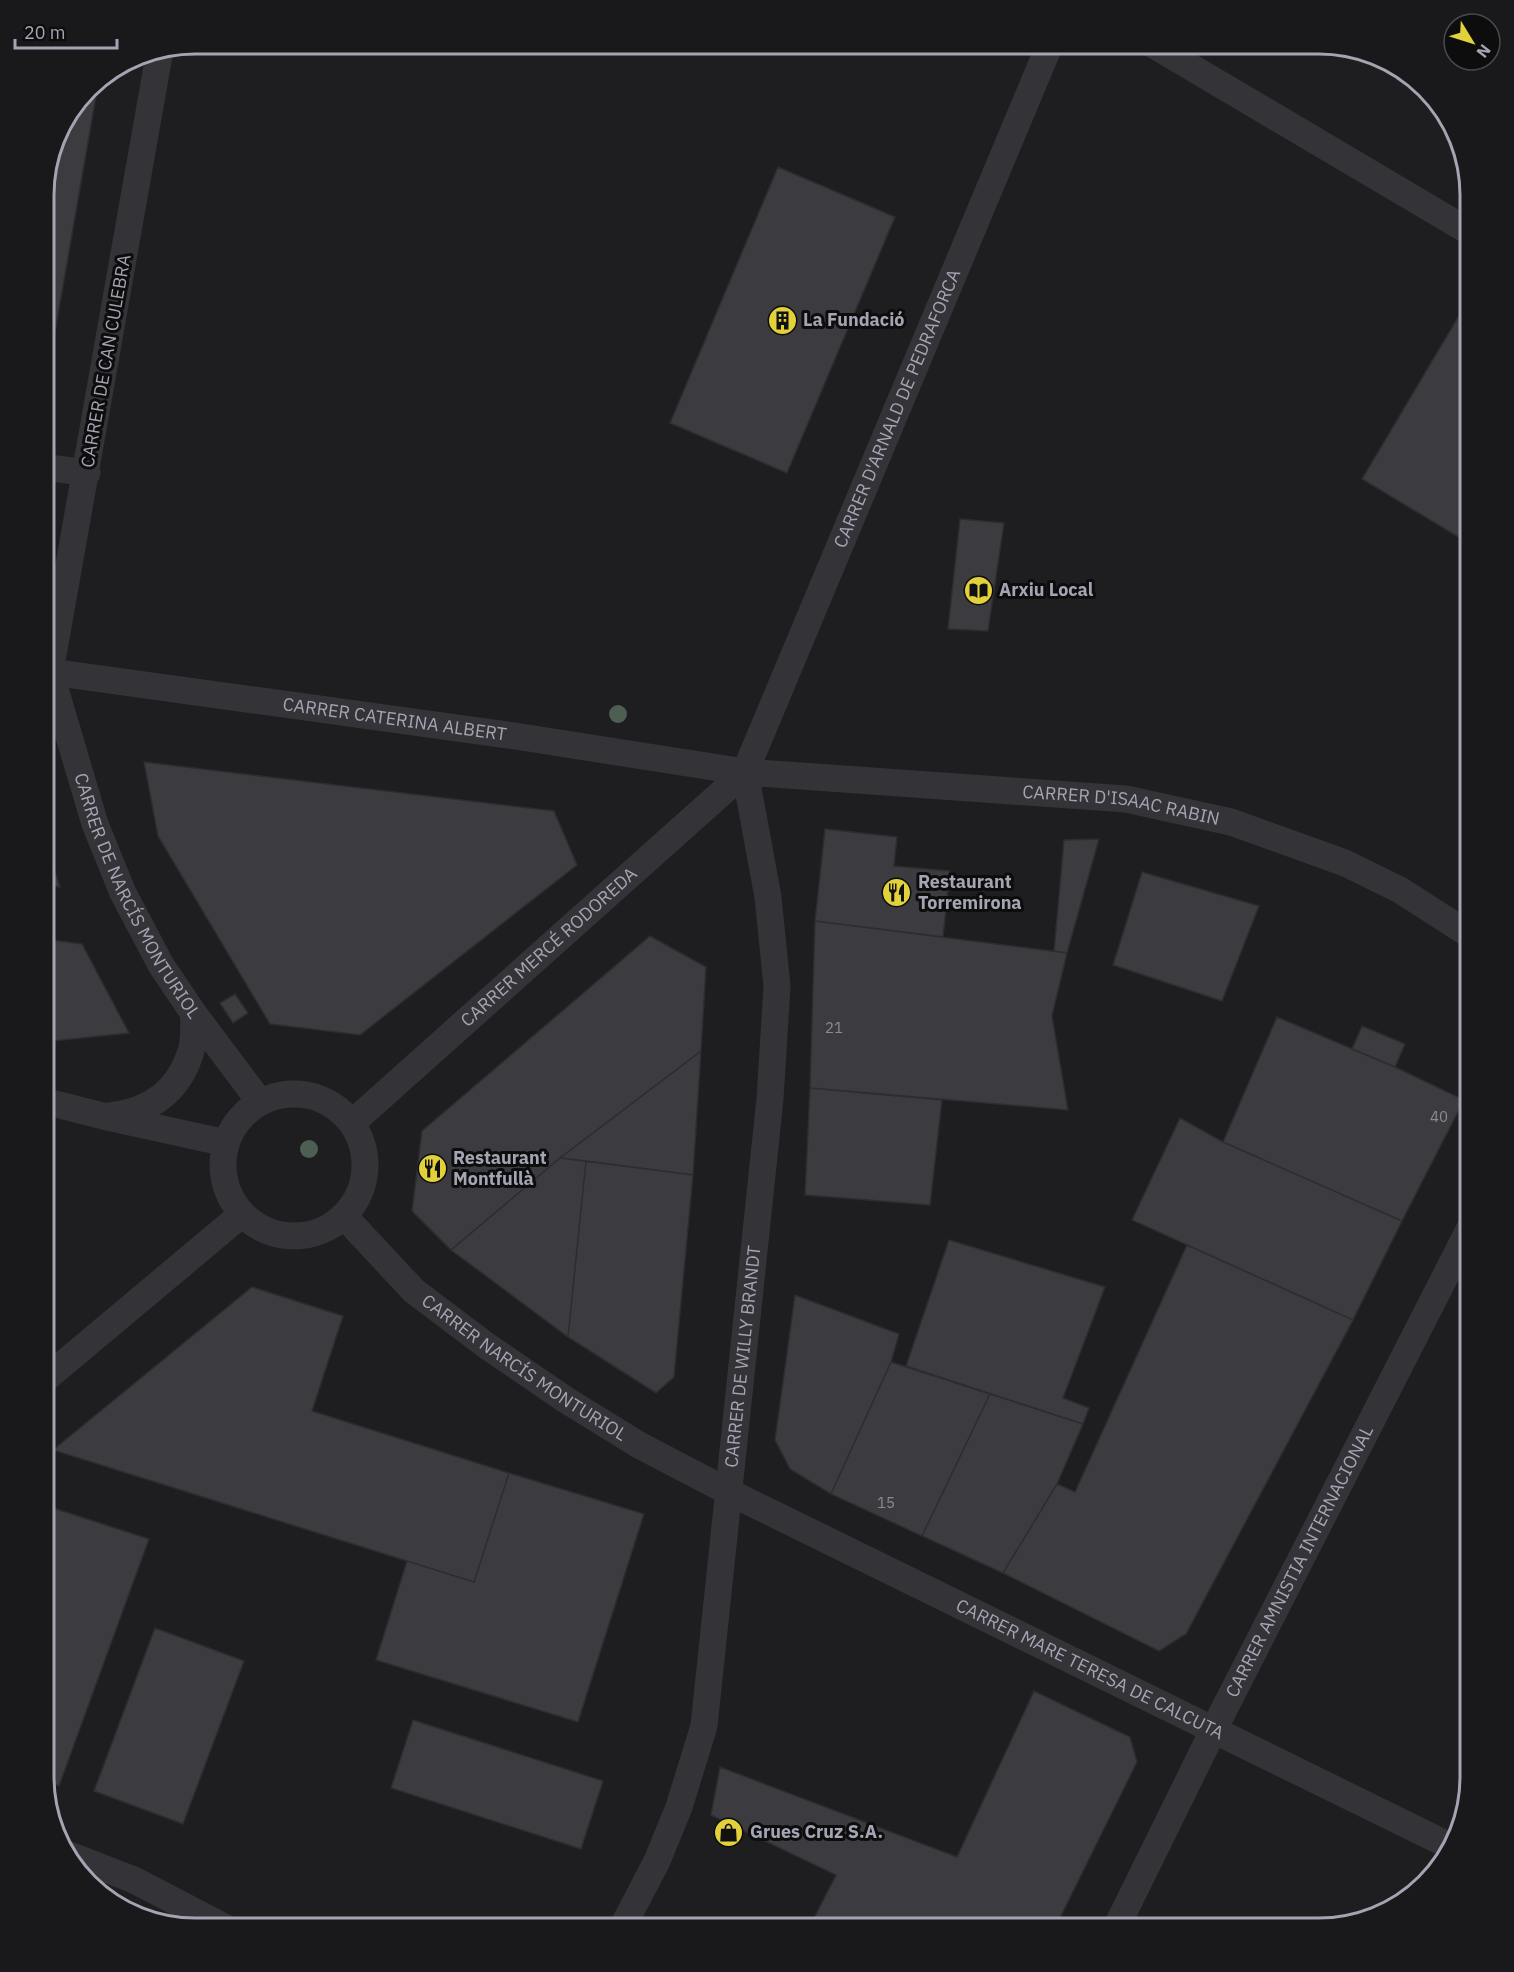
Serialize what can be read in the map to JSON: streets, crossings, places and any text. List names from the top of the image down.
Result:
{
  "streets": {
    "street": [
      "CARRER DE CAN CULEBRA",
      "CARRER D'ARNALD DE PEDRAFORCA",
      "CARRER CATERINA ALBERT",
      "CARRER D'ISAAC RABIN",
      "CARRER DE NARCÍS MONTURIOL",
      "CARRER MERCÉ RODOREDA",
      "CARRER DE WILLY BRANDT",
      "CARRER NARCÍS MONTURIOL",
      "CARRER AMNISTIA INTERNACIONAL",
      "CARRER MARE TERESA DE CALCUTA"
    ]
  },
  "crossings": [
    ["CARRER D'ARNALD DE PEDRAFORCA", "CARRER CATERINA ALBERT"],
    ["CARRER D'ARNALD DE PEDRAFORCA", "CARRER D'ISAAC RABIN"],
    ["CARRER D'ARNALD DE PEDRAFORCA", "CARRER MERCÉ RODOREDA"],
    ["CARRER D'ARNALD DE PEDRAFORCA", "CARRER DE WILLY BRANDT"],
    ["CARRER CATERINA ALBERT", "CARRER D'ISAAC RABIN"],
    ["CARRER CATERINA ALBERT", "CARRER MERCÉ RODOREDA"],
    ["CARRER CATERINA ALBERT", "CARRER DE WILLY BRANDT"],
    ["CARRER D'ISAAC RABIN", "CARRER MERCÉ RODOREDA"],
    ["CARRER D'ISAAC RABIN", "CARRER DE WILLY BRANDT"],
    ["CARRER DE NARCÍS MONTURIOL", "CARRER MERCÉ RODOREDA"],
    ["CARRER DE NARCÍS MONTURIOL", "CARRER NARCÍS MONTURIOL"],
    ["CARRER MERCÉ RODOREDA", "CARRER DE WILLY BRANDT"],
    ["CARRER MERCÉ RODOREDA", "CARRER NARCÍS MONTURIOL"],
    ["CARRER DE WILLY BRANDT", "CARRER NARCÍS MONTURIOL"],
    ["CARRER DE WILLY BRANDT", "CARRER MARE TERESA DE CALCUTA"],
    ["CARRER NARCÍS MONTURIOL", "CARRER MARE TERESA DE CALCUTA"],
    ["CARRER AMNISTIA INTERNACIONAL", "CARRER MARE TERESA DE CALCUTA"]
  ],
  "places": {
    "building": ["La Fundació"],
    "library": ["Arxiu Local"],
    "restaurant": ["Restaurant Torremirona", "Restaurant Montfullà"],
    "shop": ["Grues Cruz S.A."]
  },
  "house_numbers": ["21", "40", "15"],
  "scale_bar": "20 m",
  "north": "bottom right"
}
